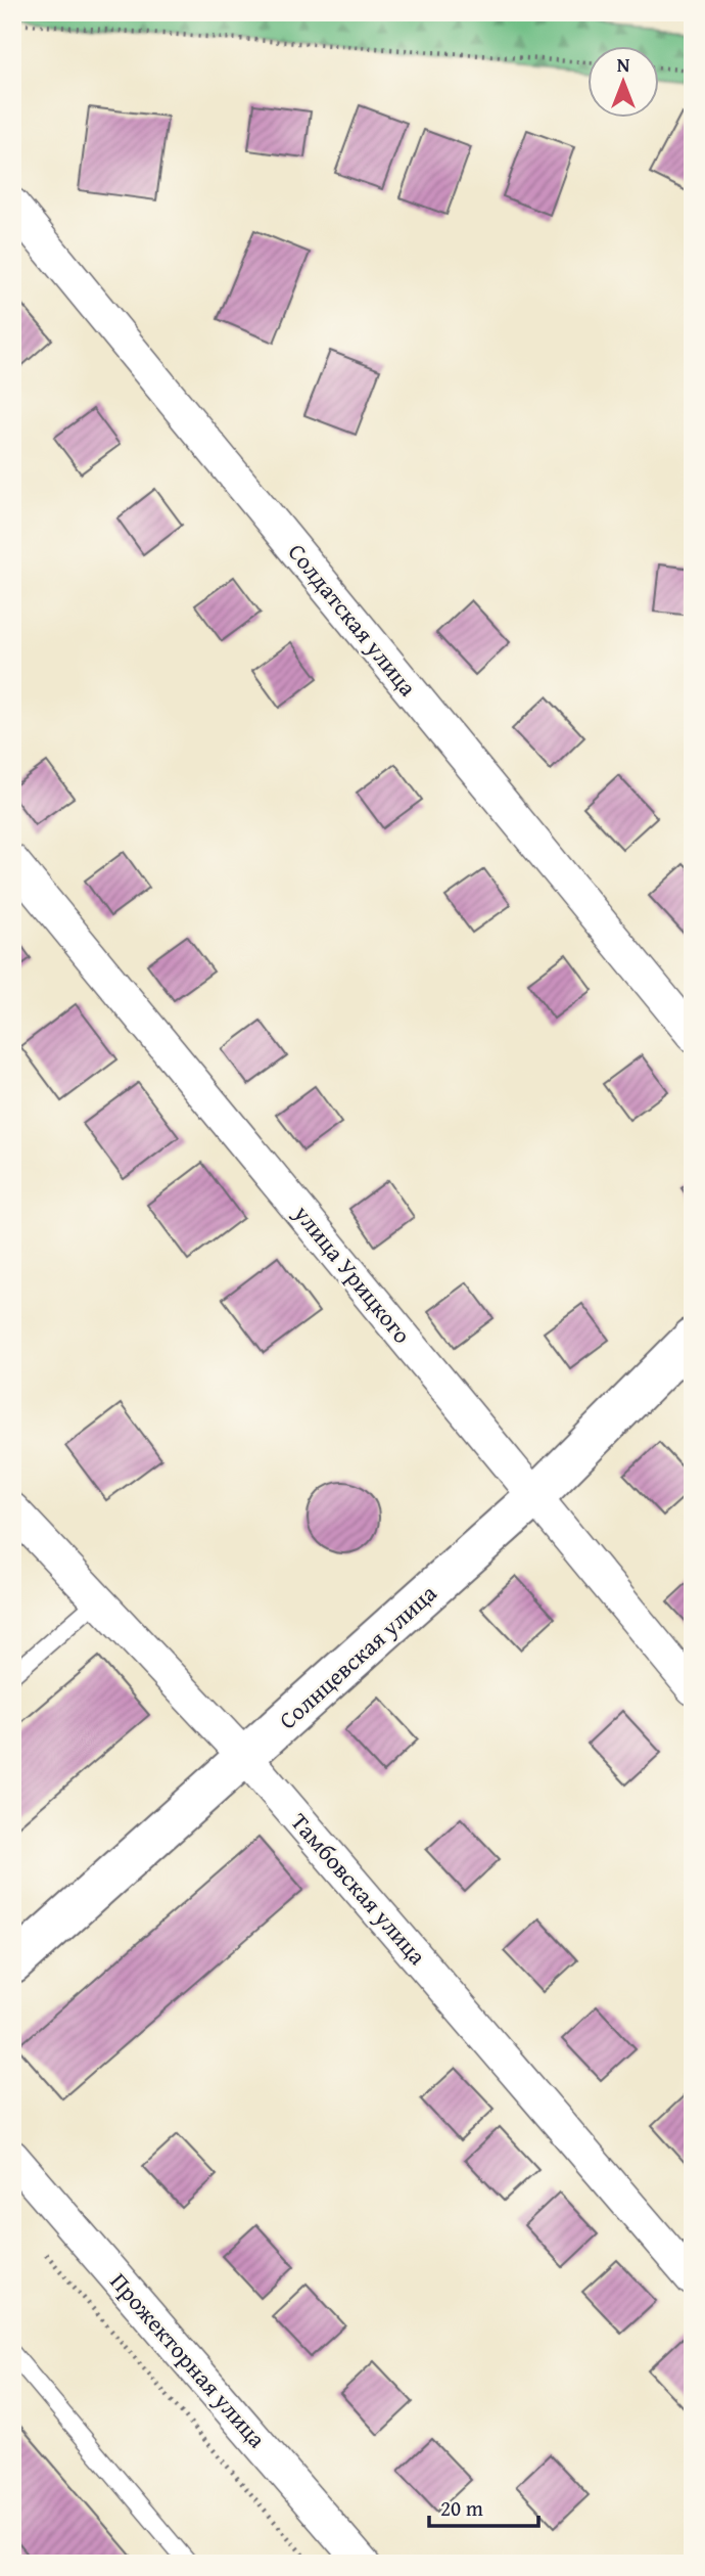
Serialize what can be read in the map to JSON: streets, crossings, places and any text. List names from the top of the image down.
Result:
{
  "streets": {
    "street": [
      "Солдатская улица",
      "улица Урицкого",
      "Солнцевская улица",
      "Тамбовская улица",
      "Прожекторная улица"
    ]
  },
  "crossings": [
    ["улица Урицкого", "Солнцевская улица"],
    ["Солнцевская улица", "Тамбовская улица"]
  ],
  "scale_bar": "20 m",
  "north": "top"
}
